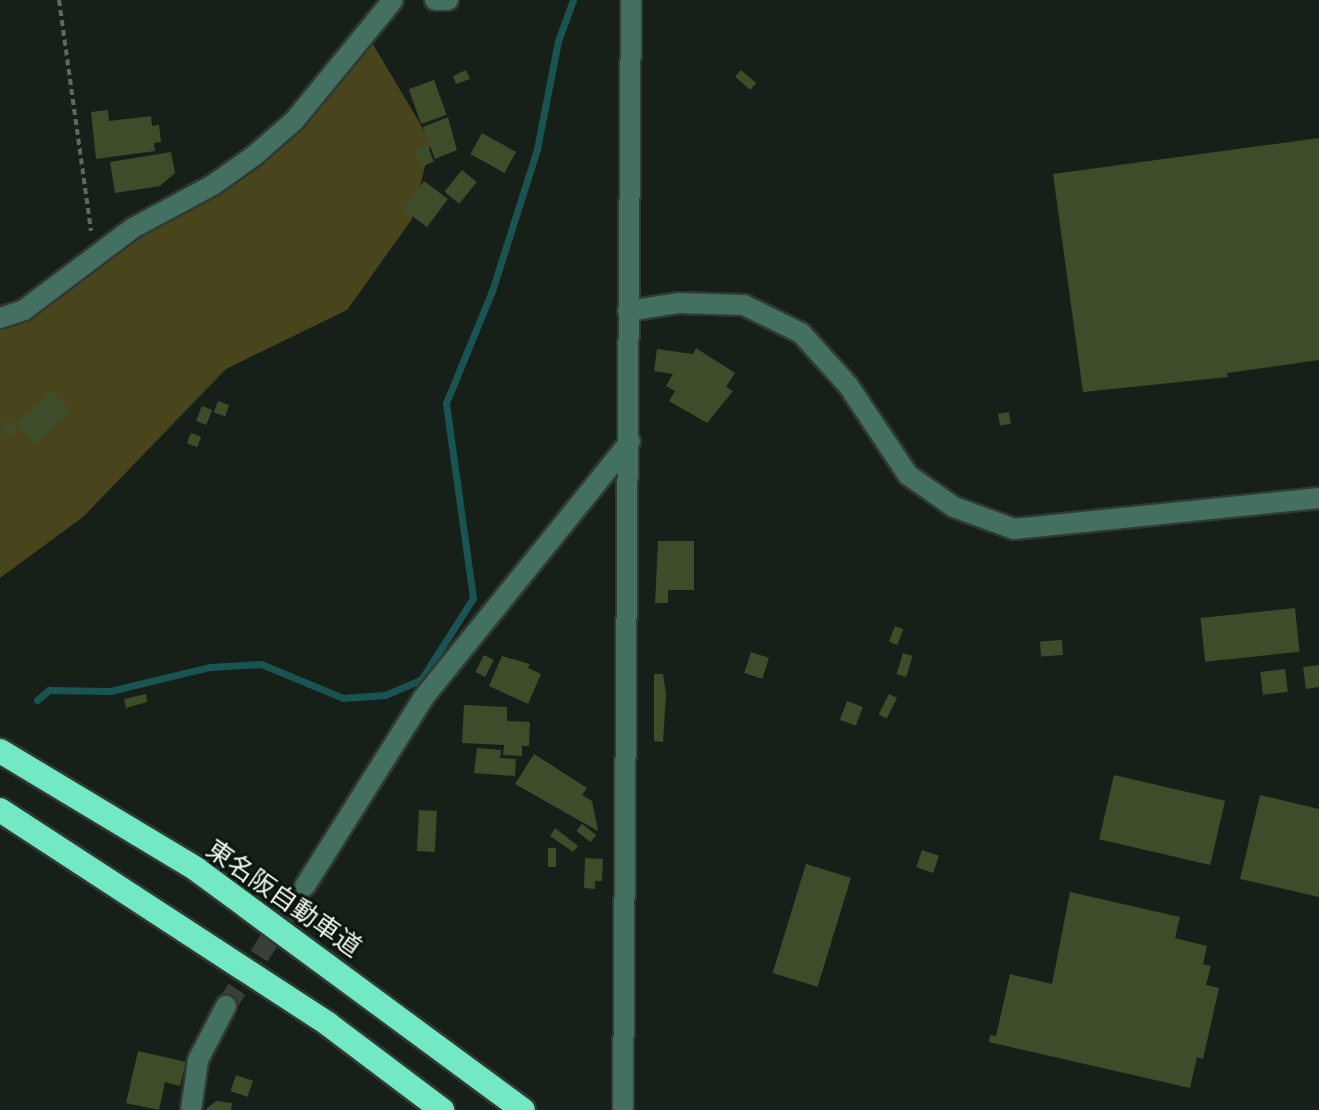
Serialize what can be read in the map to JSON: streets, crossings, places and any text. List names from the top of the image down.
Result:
{
  "streets": {
    "highway": ["東名阪自動車道"]
  }
}
